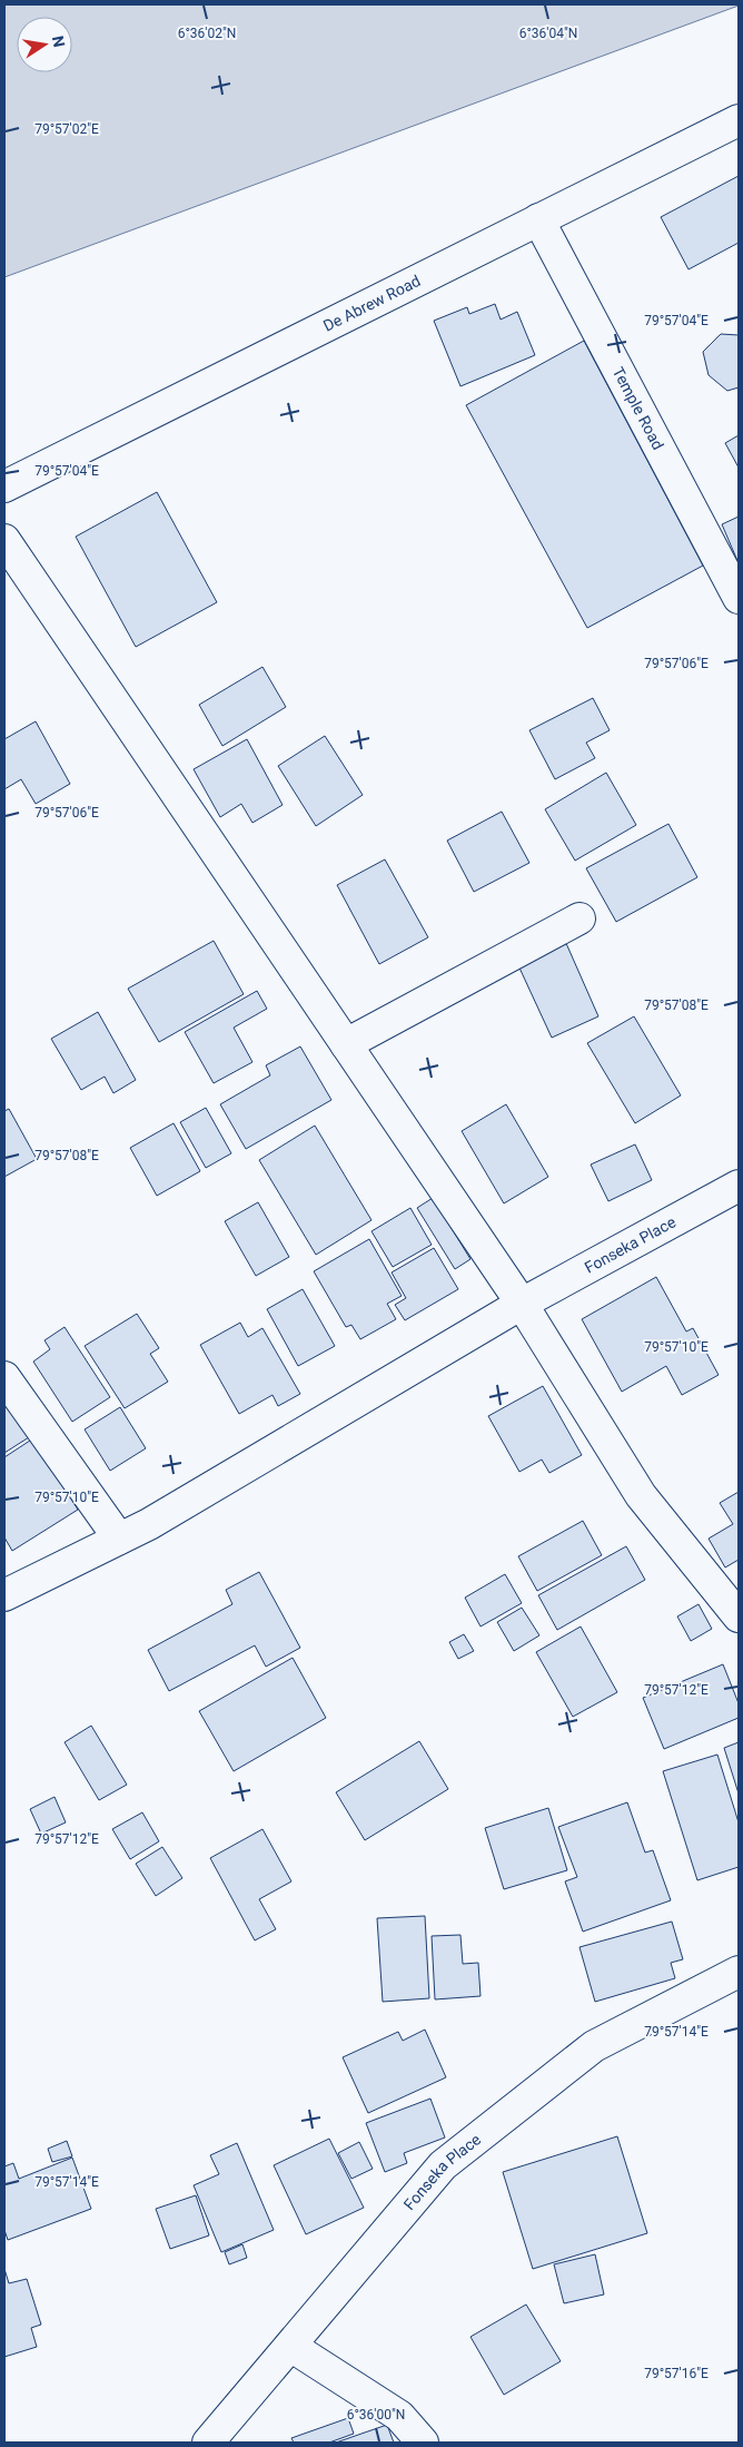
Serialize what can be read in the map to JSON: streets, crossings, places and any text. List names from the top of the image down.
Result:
{
  "streets": {
    "street": ["De Abrew Road", "Temple Road", "Fonseka Place"]
  },
  "crossings": [
    ["De Abrew Road", "Temple Road"]
  ],
  "north": "right",
  "coordinates": [
    "6°36'02\"N",
    "6°36'04\"N",
    "79°57'02\"E",
    "79°57'04\"E",
    "79°57'06\"E",
    "79°57'08\"E",
    "79°57'10\"E",
    "79°57'12\"E",
    "79°57'14\"E",
    "79°57'16\"E",
    "6°36'00\"N"
  ]
}
